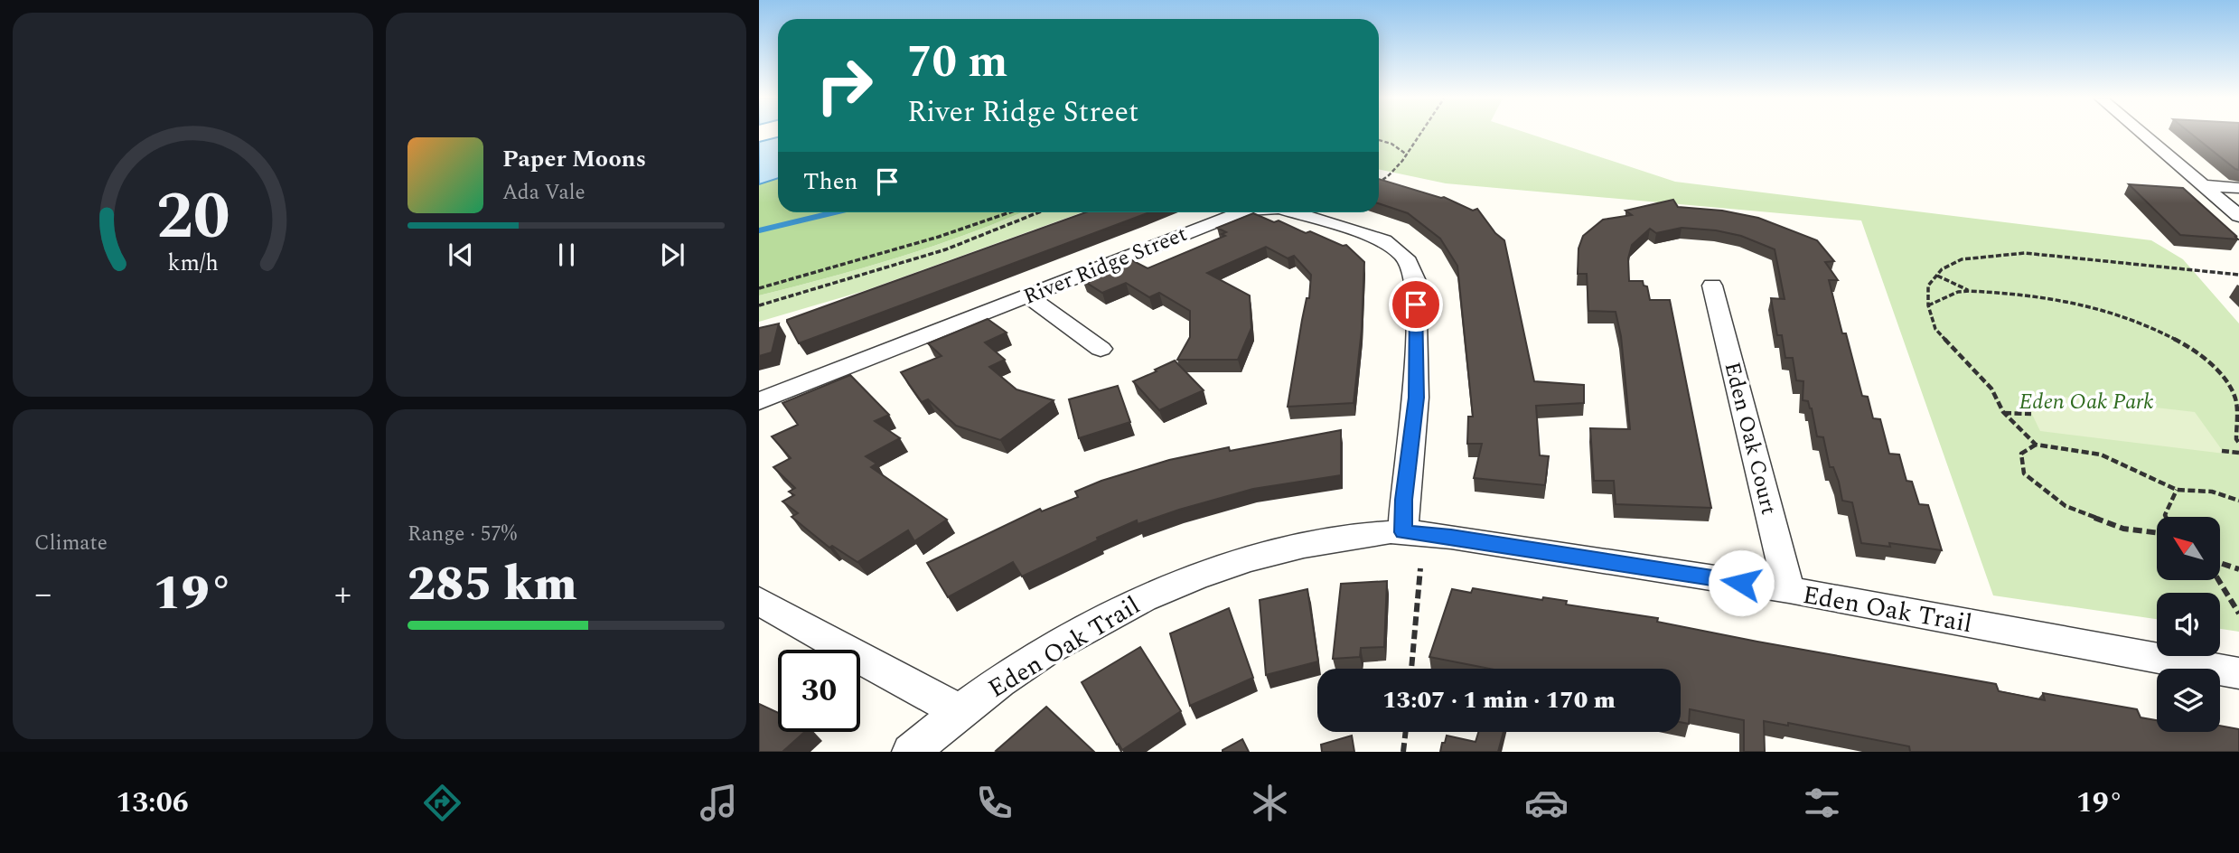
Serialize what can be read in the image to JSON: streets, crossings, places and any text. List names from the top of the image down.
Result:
{
  "streets": {
    "street": ["River Ridge Street", "Eden Oak Court", "Eden Oak Trail"]
  },
  "crossings": [
    ["River Ridge Street", "Eden Oak Trail"],
    ["Eden Oak Court", "Eden Oak Trail"]
  ],
  "parks": ["Eden Oak Park"],
  "north": "top left",
  "page": {
    "turn": ["70 m", "River Ridge Street"],
    "song": ["Paper Moons", "Ada Vale"],
    "then": "Then",
    "tile": [
      "Climate",
      ["Range · 57%", "285 km"]
    ],
    "heat": ["−", "19°", "+"],
    "limit": "30",
    "trip": "13:07 · 1 min · 170 m",
    "tabs": ["13:06", "19°"],
    "gauge": ["20", "km/h"]
  }
}
